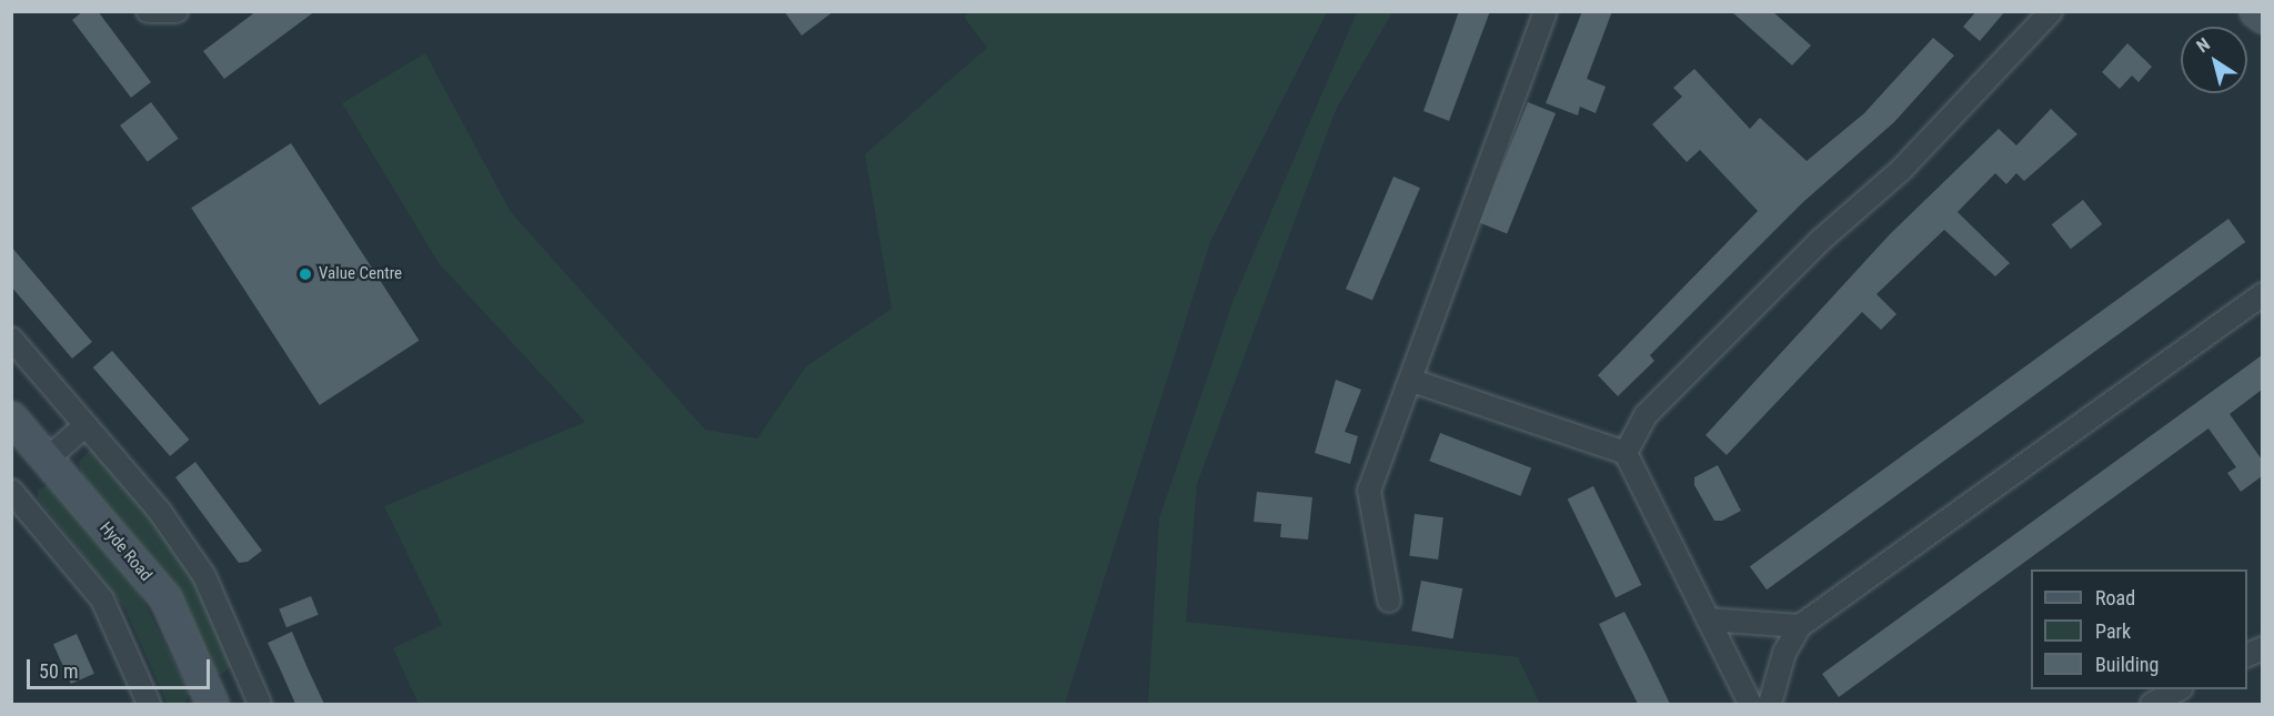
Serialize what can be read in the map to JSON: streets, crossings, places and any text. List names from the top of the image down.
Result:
{
  "streets": {
    "street": ["Hyde Road"]
  },
  "places": ["Value Centre"],
  "legend": ["Road", "Park", "Building"],
  "scale_bar": "50 m",
  "north": "top left"
}
